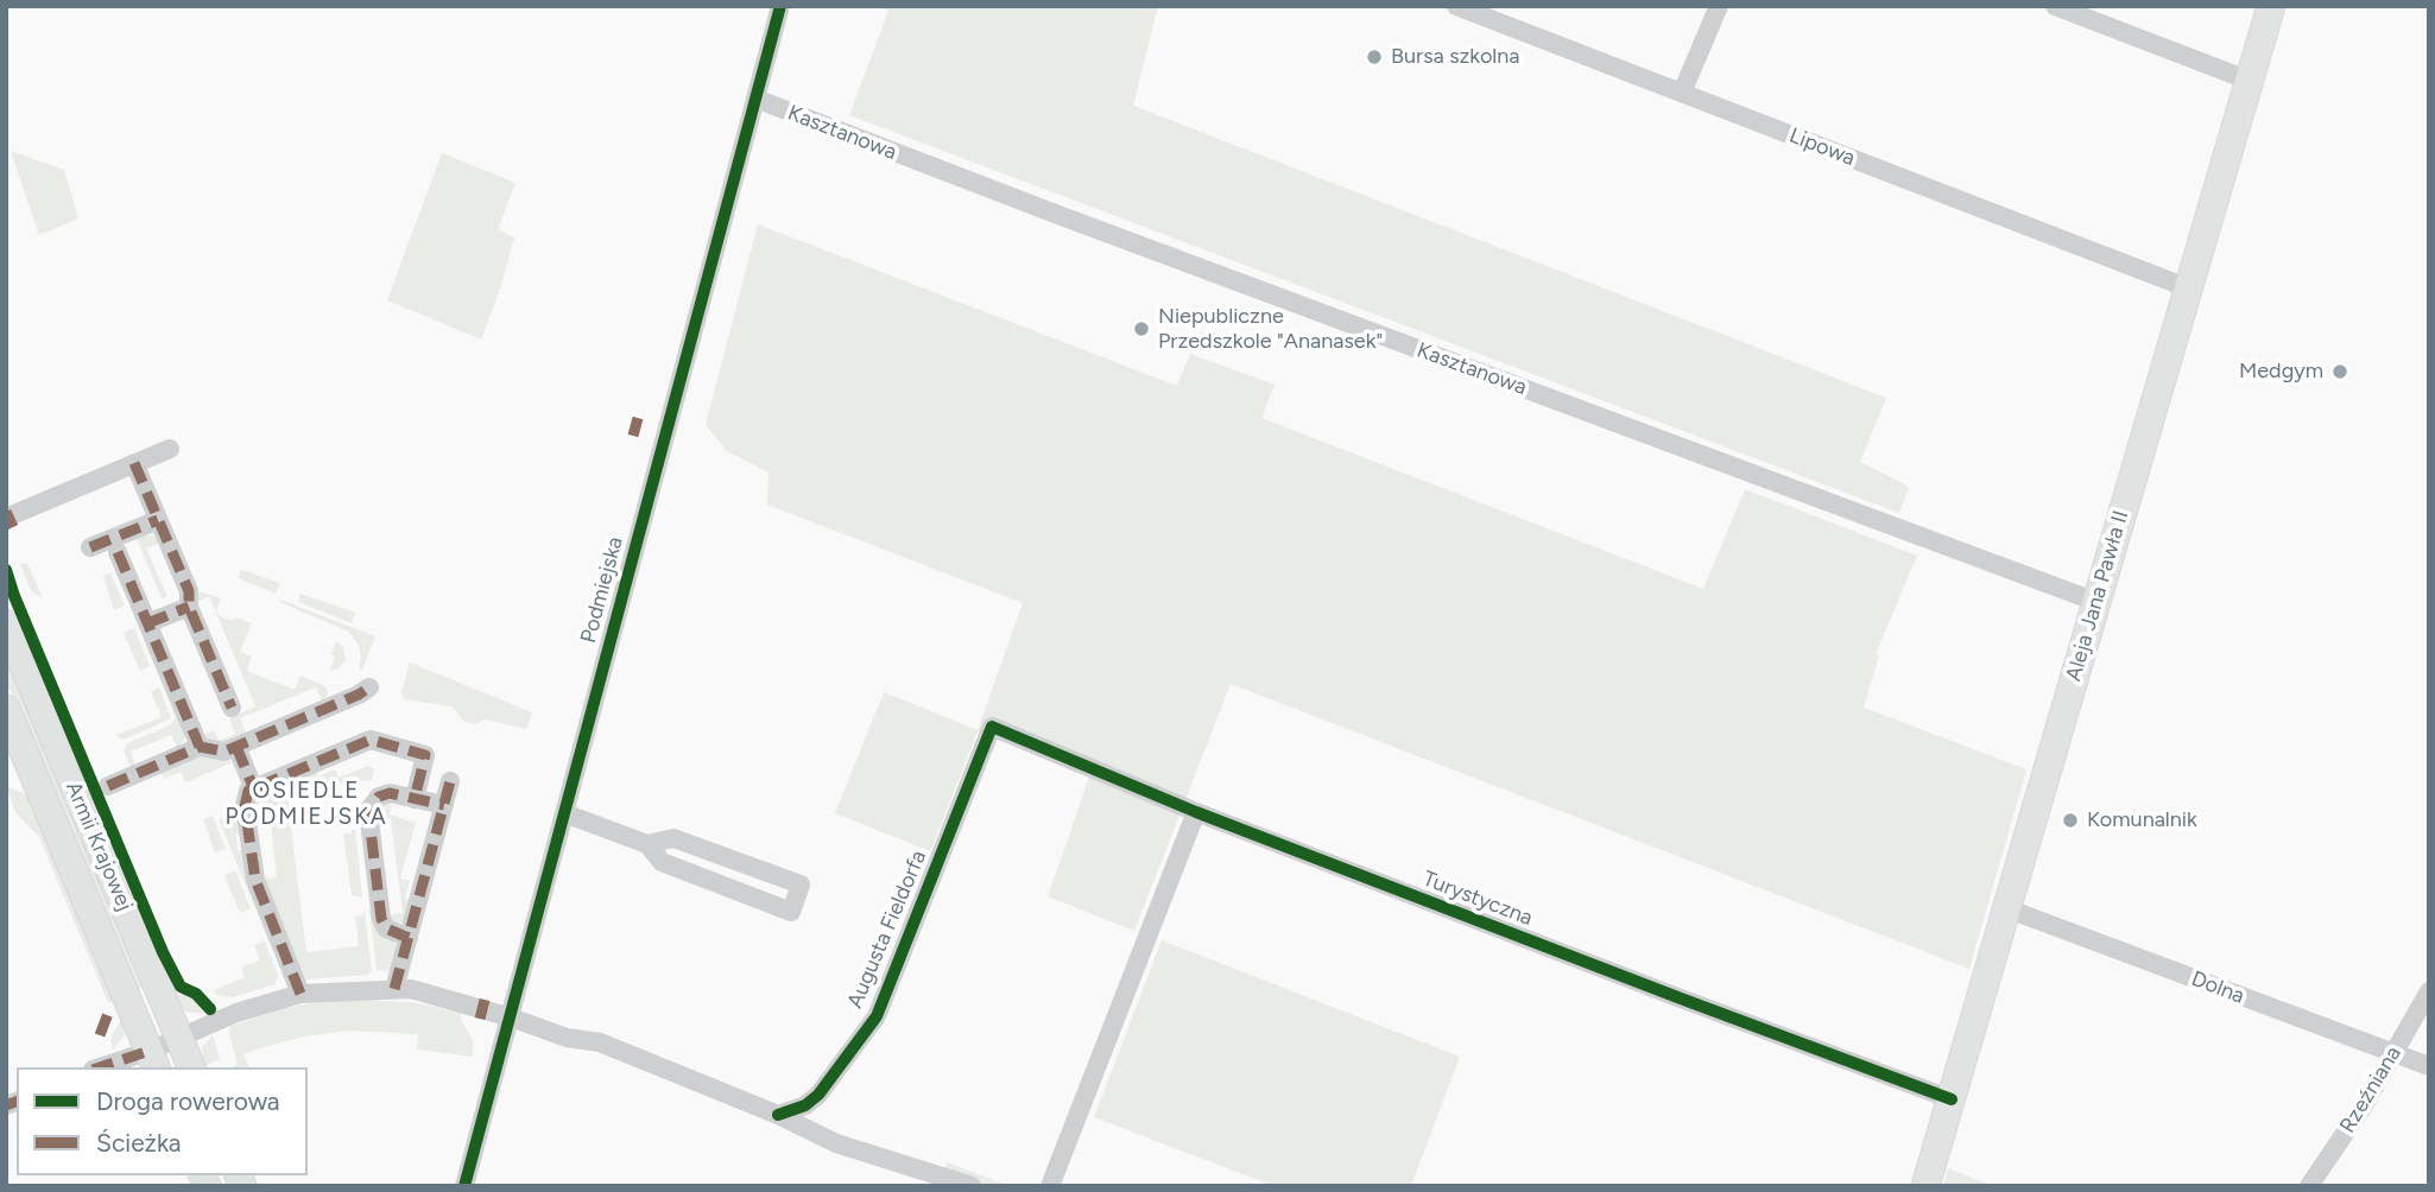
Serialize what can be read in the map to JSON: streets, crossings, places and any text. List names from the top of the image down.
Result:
{
  "streets": {
    "street": [
      "Kasztanowa",
      "Lipowa",
      "Podmiejska",
      "Aleja Jana Pawła II",
      "Armii Krajowej",
      "Turystyczna",
      "Augusta Fieldorfa",
      "Dolna",
      "Rzeźniana"
    ]
  },
  "crossings": [
    ["Kasztanowa", "Podmiejska"],
    ["Kasztanowa", "Aleja Jana Pawła II"],
    ["Lipowa", "Aleja Jana Pawła II"],
    ["Aleja Jana Pawła II", "Turystyczna"],
    ["Aleja Jana Pawła II", "Dolna"],
    ["Turystyczna", "Augusta Fieldorfa"],
    ["Dolna", "Rzeźniana"]
  ],
  "districts": ["OSIEDLE PODMIEJSKA"],
  "places": [
    "Bursa szkolna",
    "Niepubliczne Przedszkole \"Ananasek\"",
    "Medgym",
    "Komunalnik"
  ],
  "legend": ["Droga rowerowa", "Ścieżka"]
}
